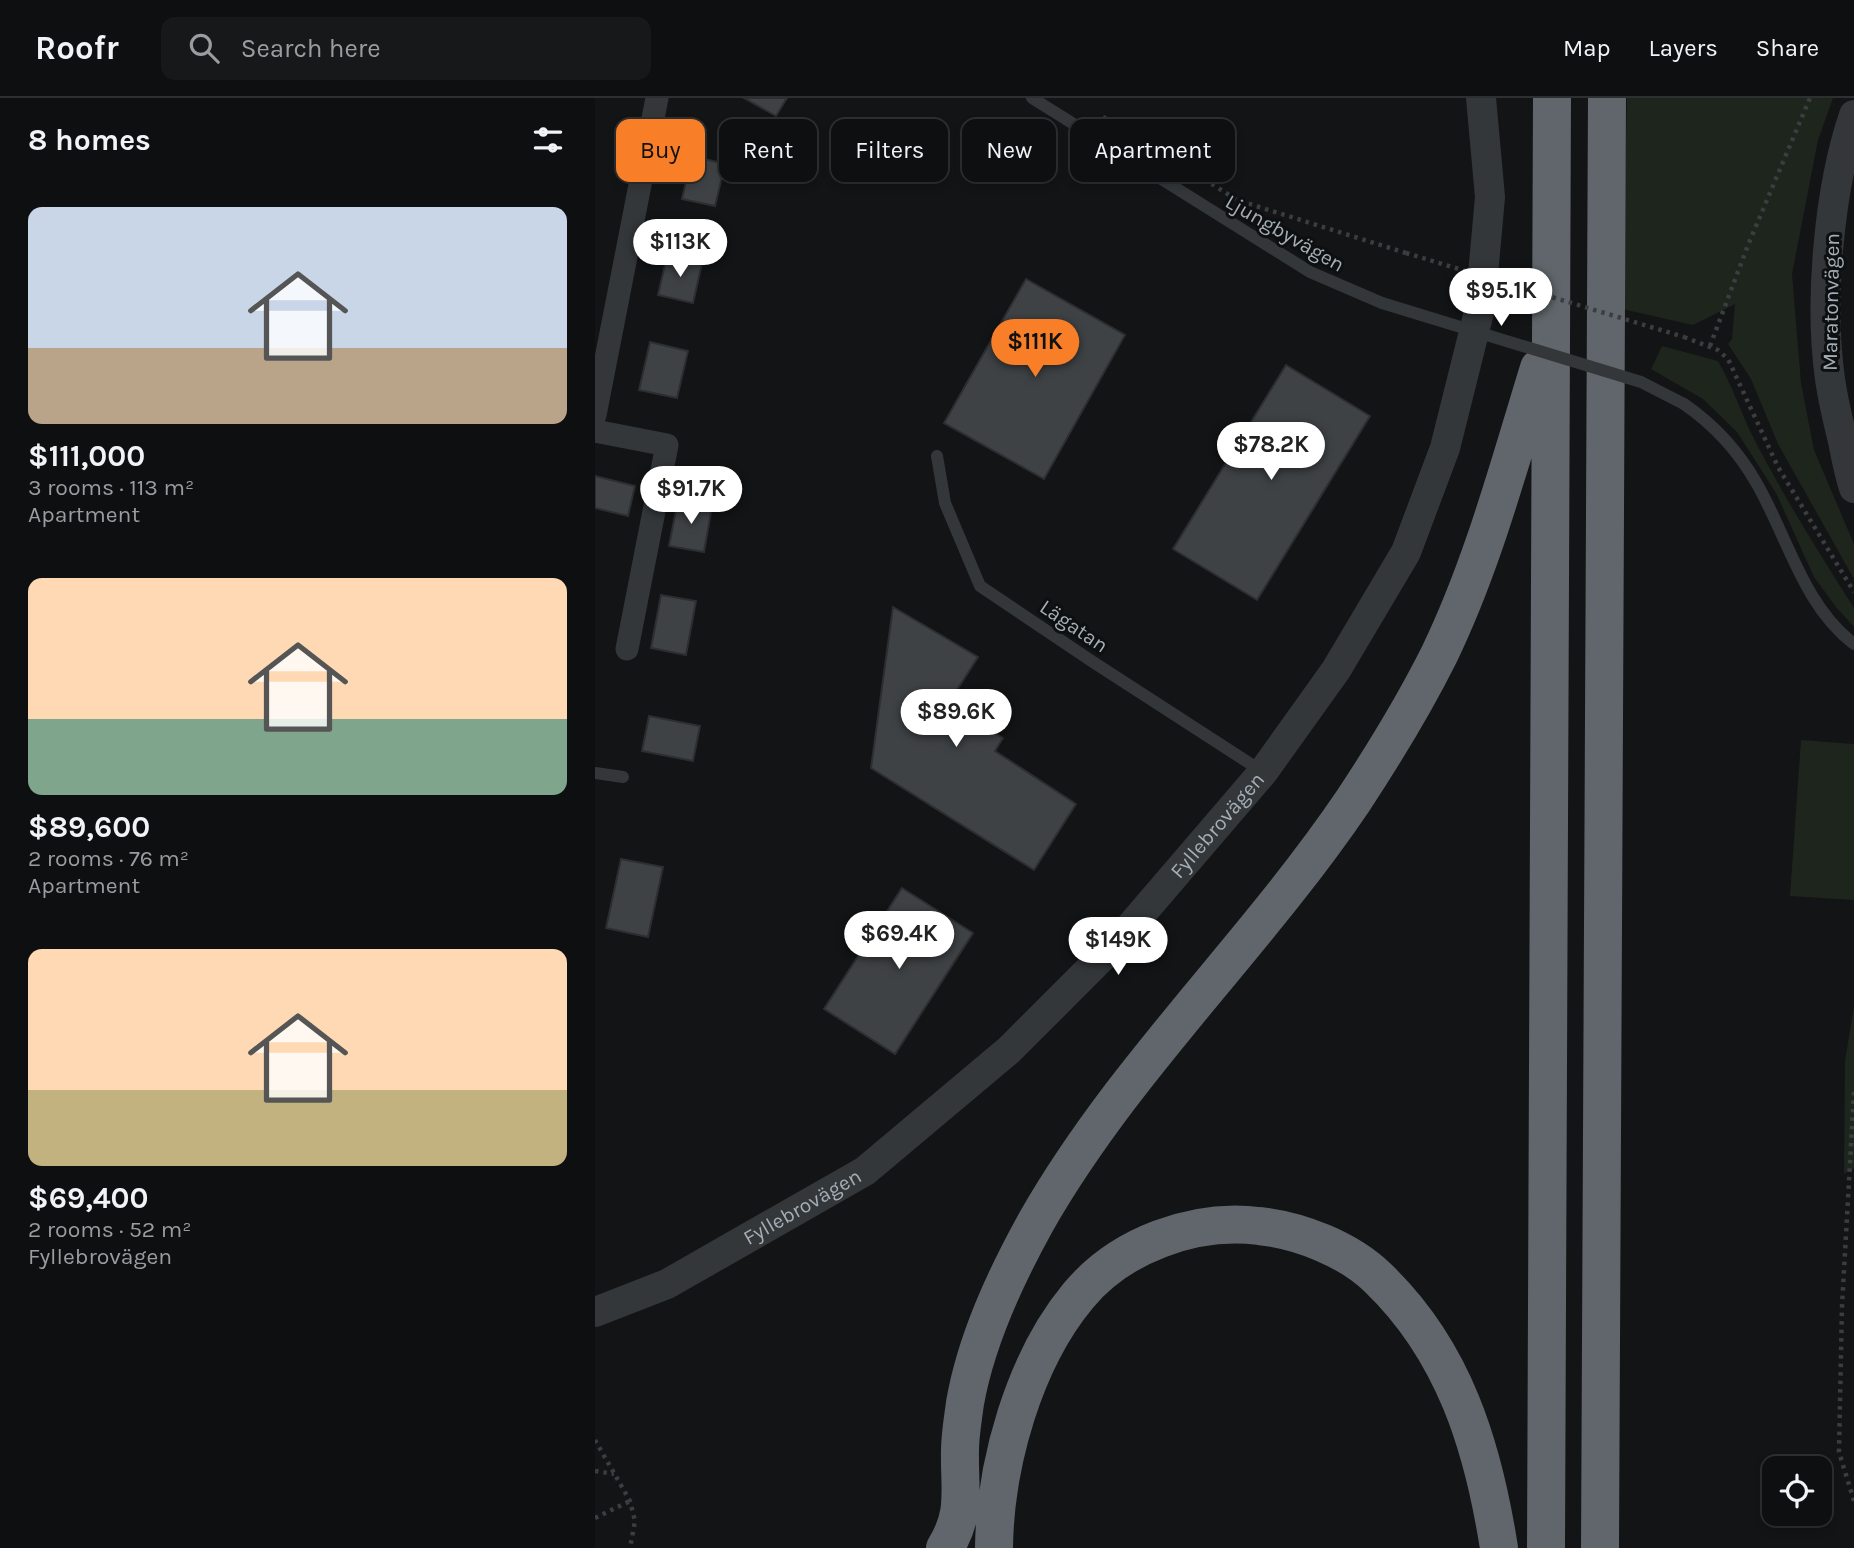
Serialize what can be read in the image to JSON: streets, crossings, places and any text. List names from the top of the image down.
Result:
{
  "streets": {
    "street": ["Maratonvägen", "Fyllebrovägen"],
    "lane": ["Ljungbyvägen", "Lägatan"]
  },
  "crossings": [
    ["Lägatan", "Fyllebrovägen"]
  ],
  "page": {
    "header": "Roofr",
    "search": "Search here",
    "nav": ["Map", "Layers", "Share"],
    "heading": "8 homes",
    "chip": [
      "Buy",
      "Rent",
      "Filters",
      "New",
      "Apartment"
    ],
    "list": [
      {
        "name": "$111,000",
        "note": "3 rooms · 113 m² · Apartment"
      },
      {
        "name": "$89,600",
        "note": "2 rooms · 76 m² · Apartment"
      },
      {
        "name": "$69,400",
        "note": "2 rooms · 52 m² · Fyllebrovägen"
      }
    ],
    "price": [
      "$113K",
      "$95.1K",
      "$111K",
      "$78.2K",
      "$91.7K",
      "$89.6K",
      "$69.4K",
      "$149K"
    ]
  }
}
